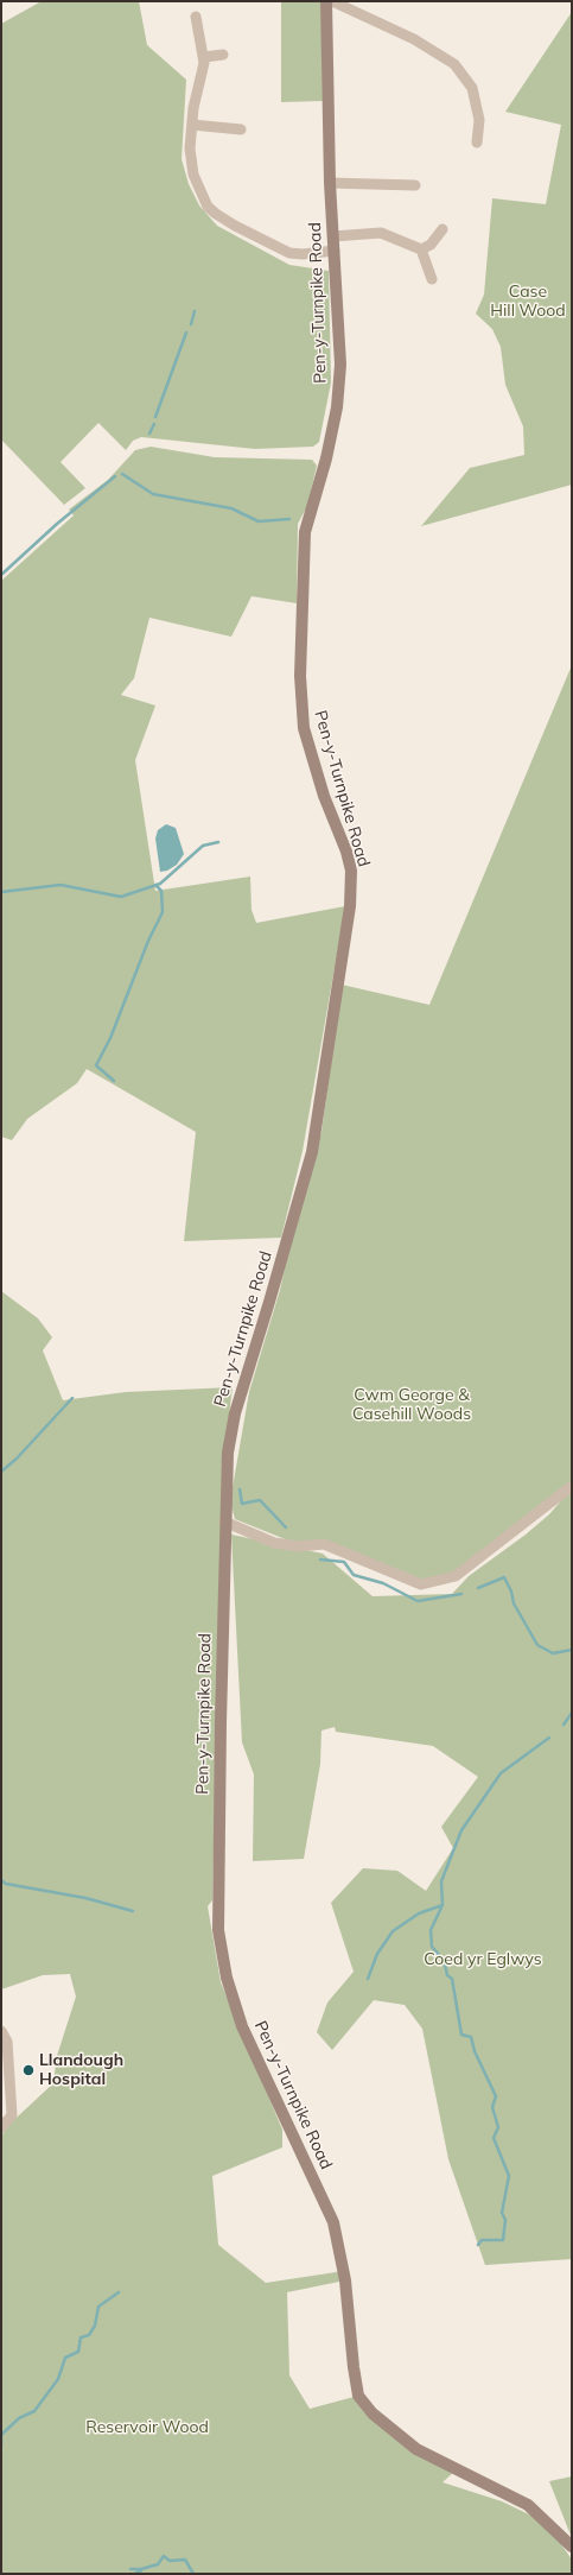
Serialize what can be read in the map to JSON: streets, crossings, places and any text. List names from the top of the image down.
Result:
{
  "streets": {
    "street": ["Pen-y-Turnpike Road"]
  },
  "parks": [
    "Case Hill Wood",
    "Cwm George & Casehill Woods",
    "Coed yr Eglwys",
    "Reservoir Wood"
  ],
  "places": ["Llandough Hospital"]
}
